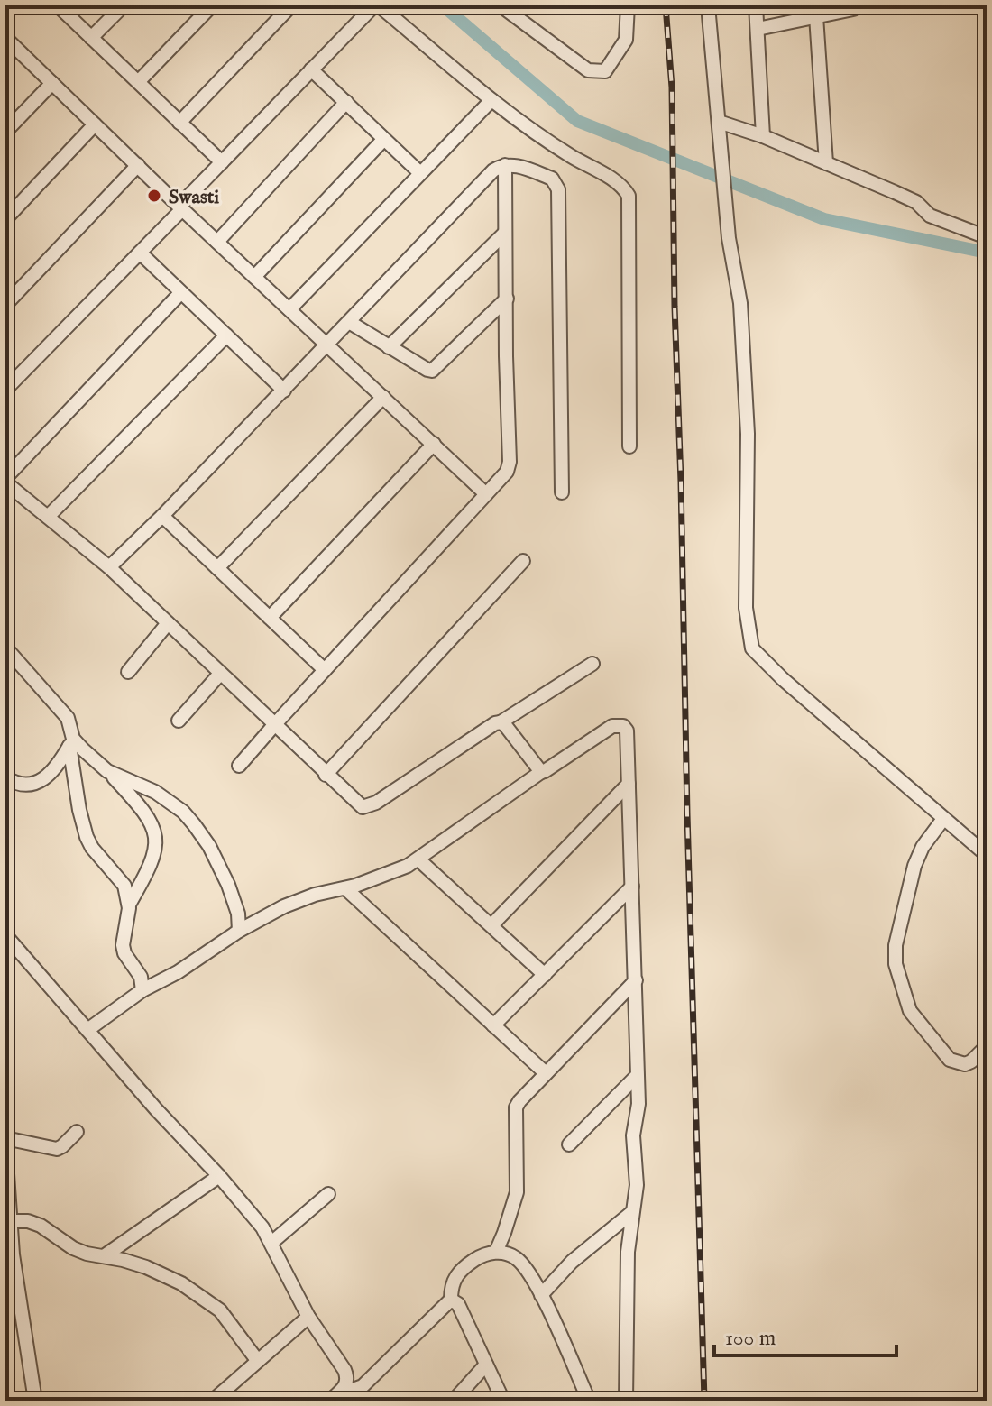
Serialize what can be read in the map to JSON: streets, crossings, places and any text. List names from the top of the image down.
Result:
{
  "places": ["Swasti"],
  "scale_bar": "100 m"
}
